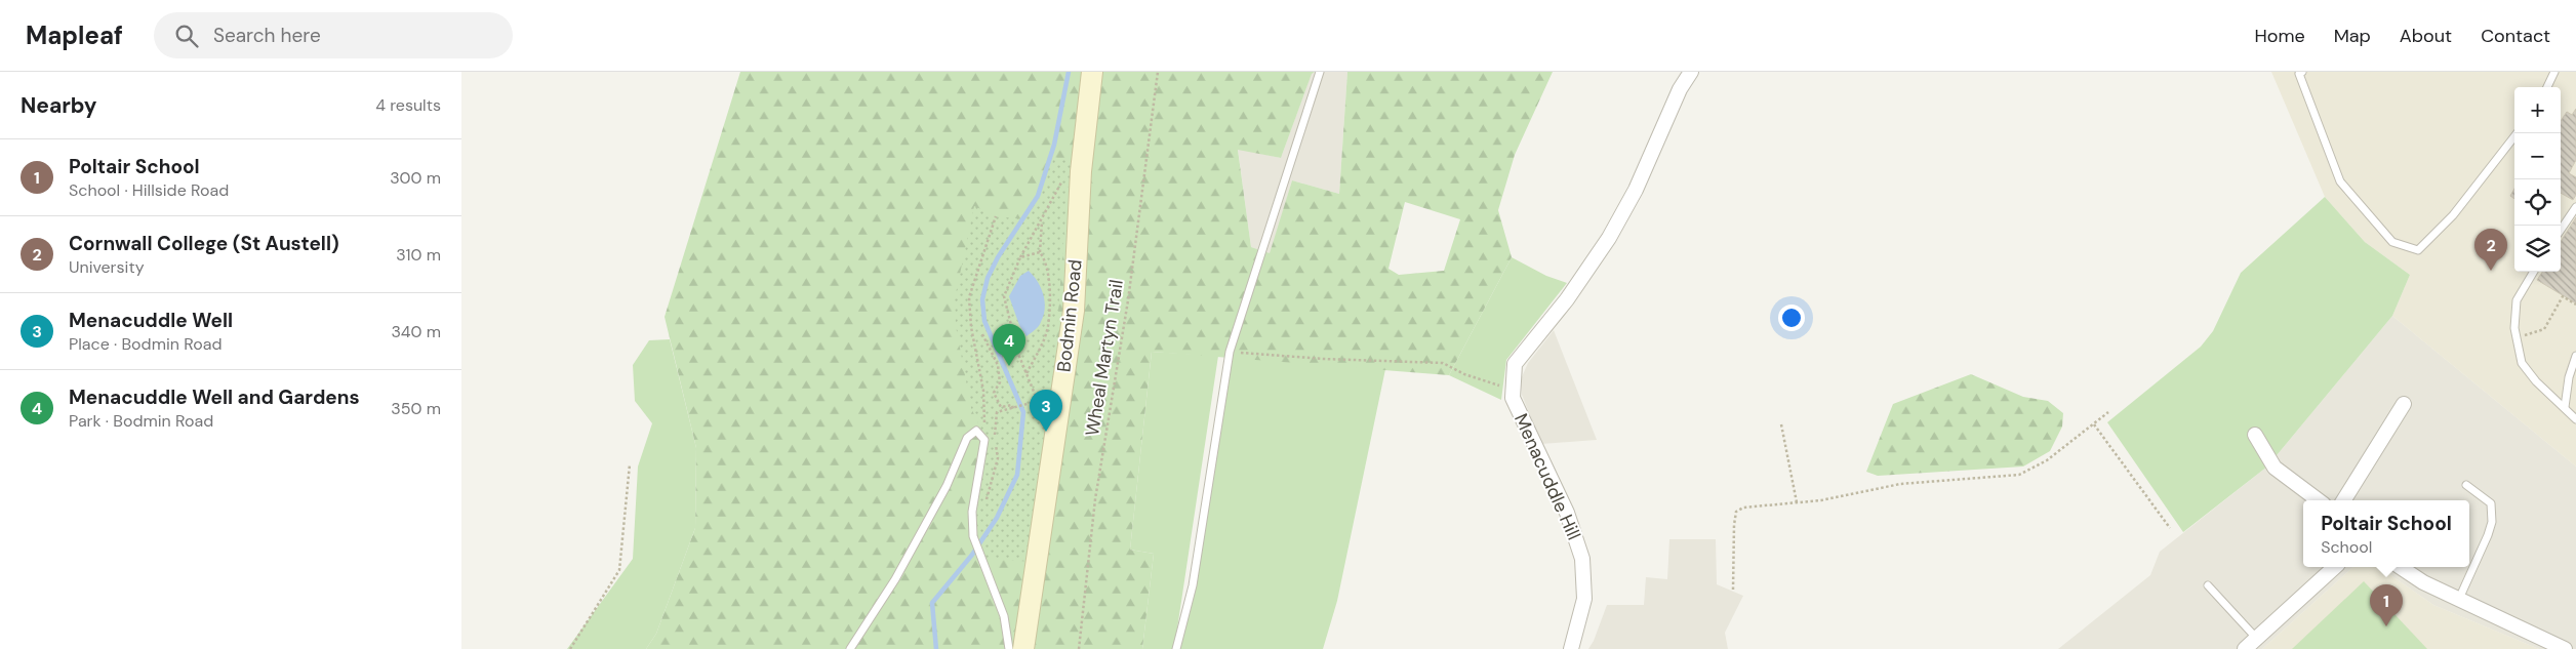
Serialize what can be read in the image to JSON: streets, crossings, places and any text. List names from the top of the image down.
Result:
{
  "streets": {
    "main road": ["Bodmin Road"],
    "street": ["Menacuddle Hill"],
    "path": ["Wheal Martyn Trail"]
  },
  "page": {
    "header": "Mapleaf",
    "search": "Search here",
    "nav": [
      "Home",
      "Map",
      "About",
      "Contact"
    ],
    "heading": ["Nearby", "4 results"],
    "map_buttons": ["+", "−"],
    "list": [
      {
        "mark": "1",
        "name": "Poltair School",
        "note": "School · Hillside Road",
        "value": "300 m"
      },
      {
        "mark": "2",
        "name": "Cornwall College (St Austell)",
        "note": "University",
        "value": "310 m"
      },
      {
        "mark": "3",
        "name": "Menacuddle Well",
        "note": "Place · Bodmin Road",
        "value": "340 m"
      },
      {
        "mark": "4",
        "name": "Menacuddle Well and Gardens",
        "note": "Park · Bodmin Road",
        "value": "350 m"
      }
    ],
    "pins": [
      "2",
      "4",
      "3",
      "1"
    ],
    "popup": ["Poltair School", "School"]
  }
}
